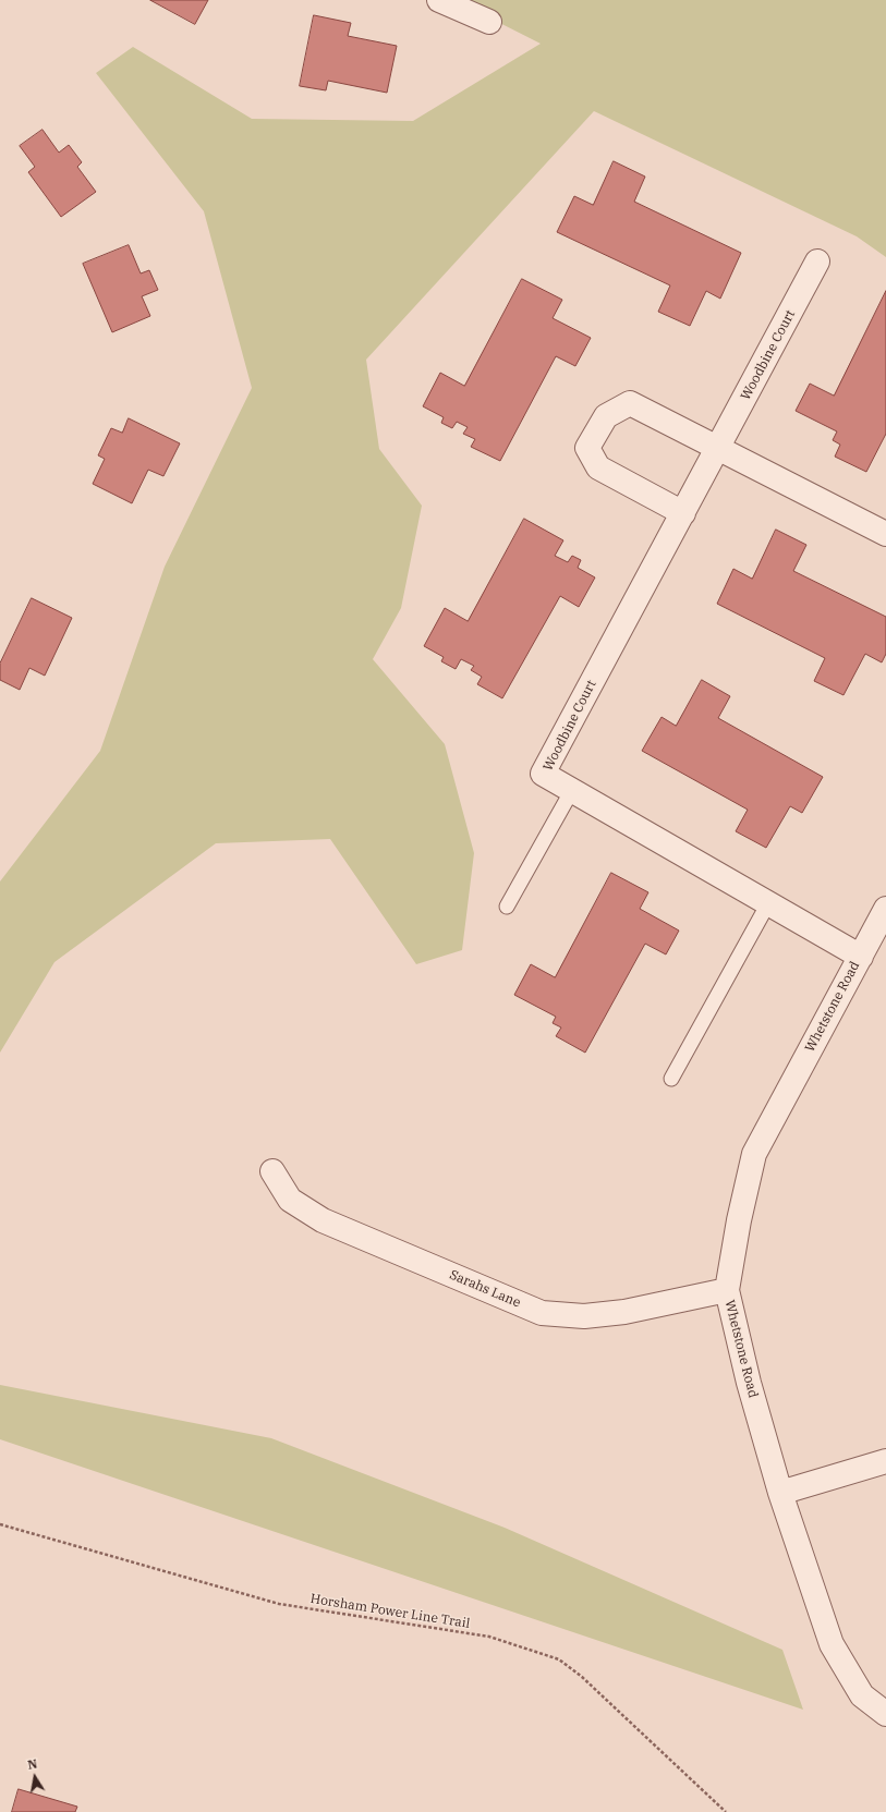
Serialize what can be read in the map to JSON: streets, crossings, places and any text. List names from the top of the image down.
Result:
{
  "streets": {
    "street": ["Woodbine Court", "Whetstone Road", "Sarahs Lane"],
    "path": ["Horsham Power Line Trail"]
  },
  "crossings": [
    ["Woodbine Court", "Whetstone Road"],
    ["Whetstone Road", "Sarahs Lane"]
  ],
  "north": "top"
}
